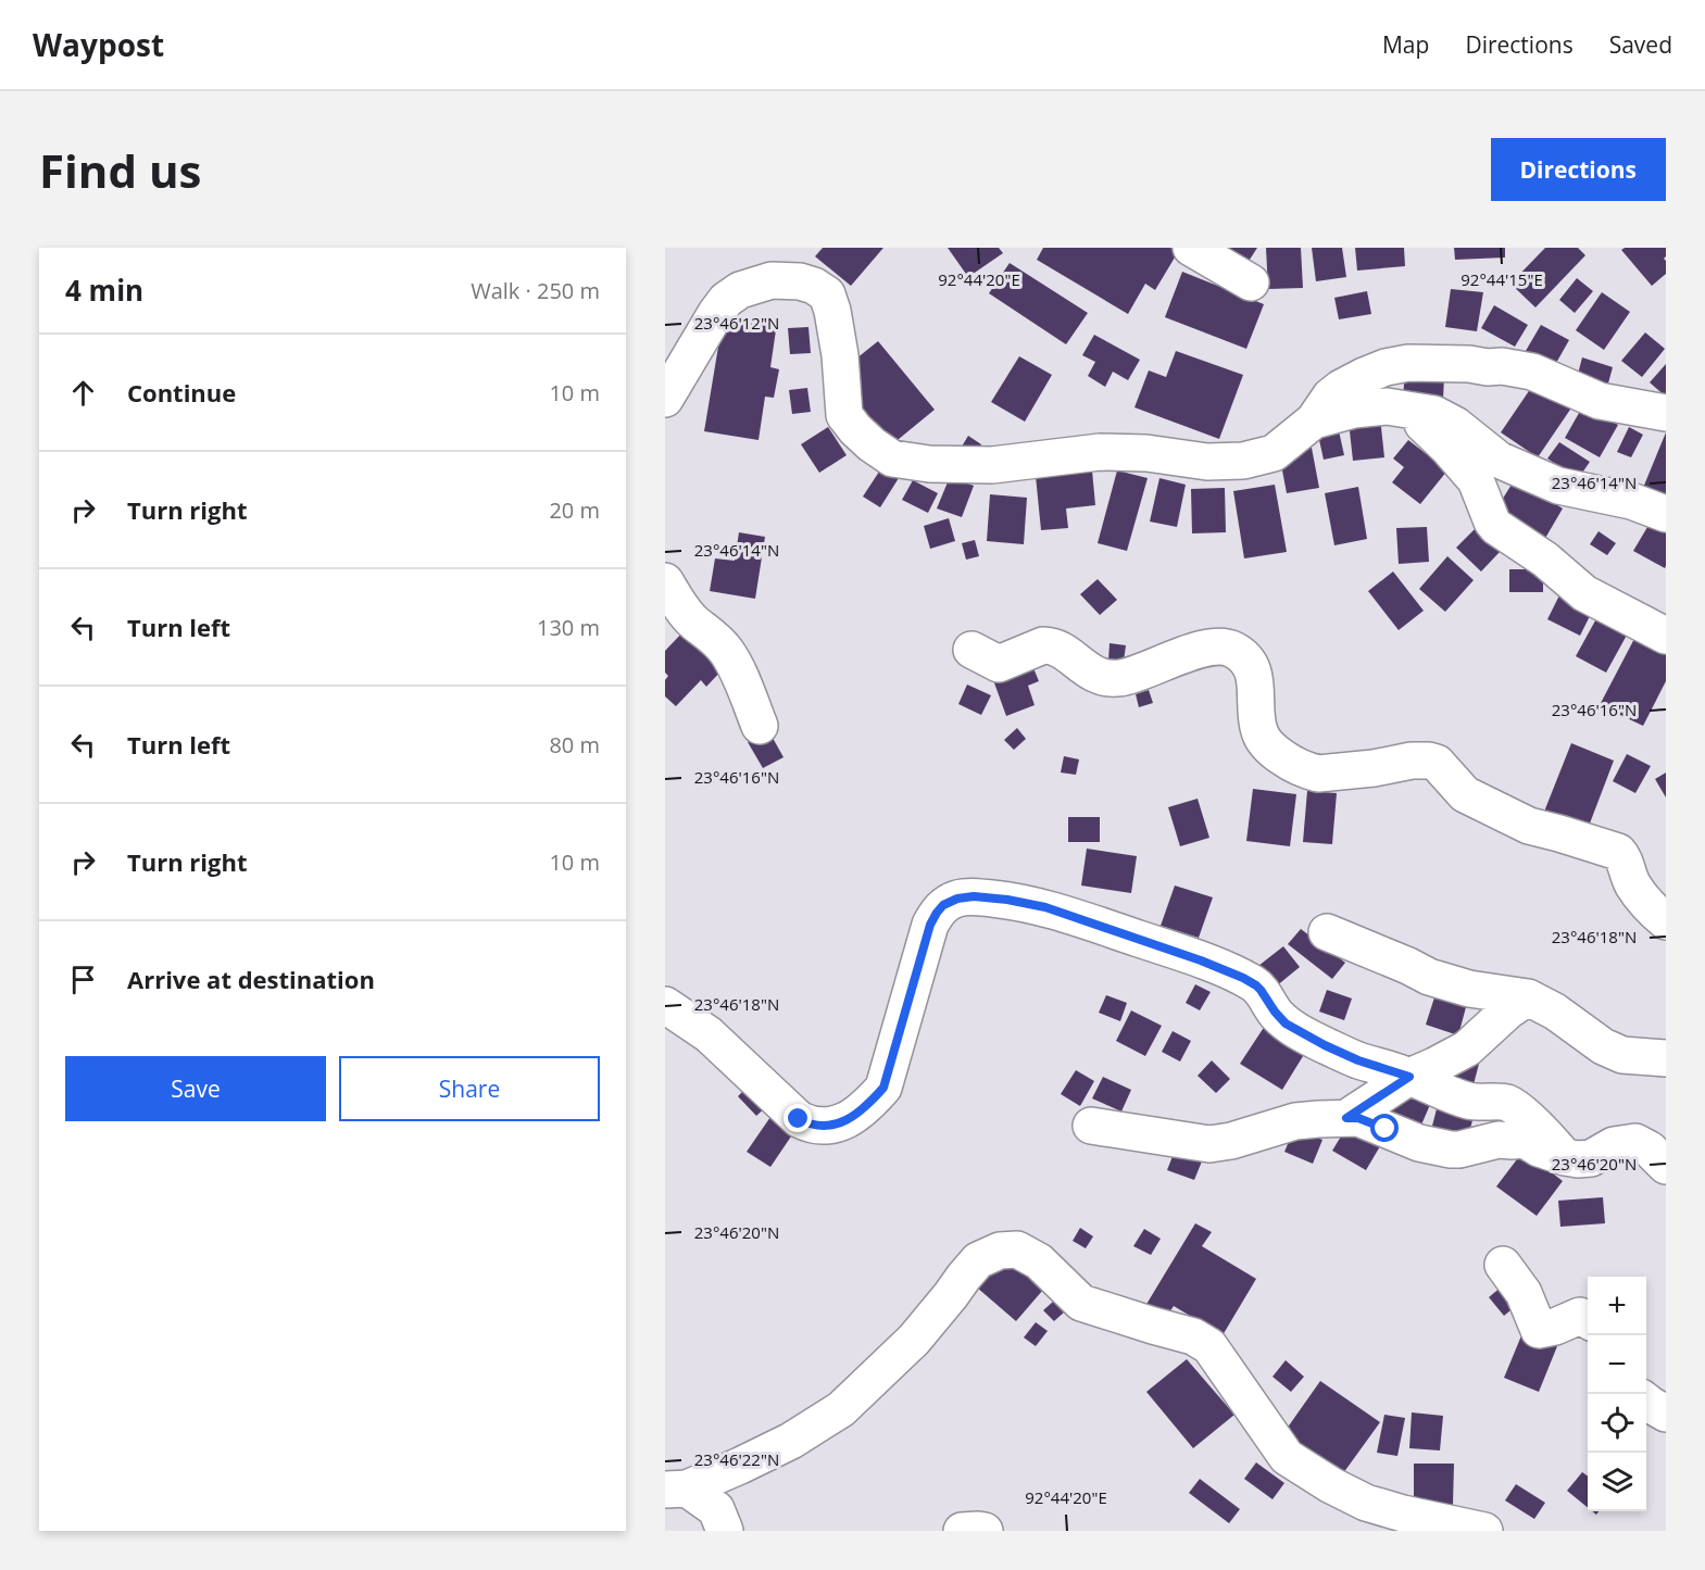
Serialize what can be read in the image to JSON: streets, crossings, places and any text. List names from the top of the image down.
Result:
{
  "page": {
    "header": "Waypost",
    "nav": ["Map", "Directions", "Saved"],
    "buttons": [
      "Directions",
      ["Save", "Share"]
    ],
    "title": "Find us",
    "heading": ["4 min", "Walk · 250 m"],
    "list": [
      ["Continue", "10 m"],
      ["Turn right", "20 m"],
      ["Turn left", "130 m"],
      ["Turn left", "80 m"],
      ["Turn right", "10 m"],
      "Arrive at destination"
    ],
    "map_buttons": ["+", "−"]
  },
  "coordinates": [
    "92°44'20\"E",
    "92°44'15\"E",
    "23°46'12\"N",
    "23°46'14\"N",
    "23°46'16\"N",
    "23°46'18\"N",
    "23°46'20\"N",
    "23°46'22\"N"
  ]
}
